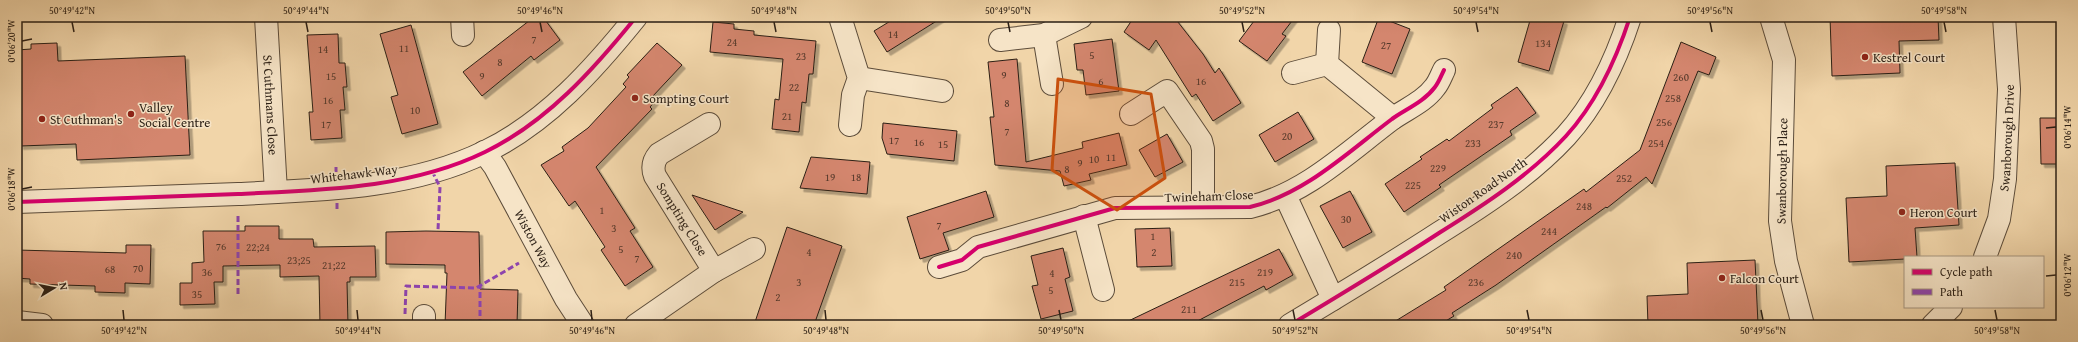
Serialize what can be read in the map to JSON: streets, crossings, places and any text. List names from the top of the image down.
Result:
{
  "streets": {
    "street": [
      "St Cuthmans Close",
      "Swanborough Drive",
      "Swanborough Place",
      "Whitehawk Way",
      "Wiston Road North",
      "Twineham Close",
      "Sompting Close",
      "Wiston Way"
    ]
  },
  "crossings": [
    ["St Cuthmans Close", "Whitehawk Way"],
    ["Whitehawk Way", "Wiston Way"]
  ],
  "places": [
    "Kestrel Court",
    "Sompting Court",
    "Valley Social Centre",
    "St Cuthman's",
    "Heron Court",
    "Falcon Court"
  ],
  "house_numbers": [
    "14",
    "7",
    "24",
    "134",
    "27",
    "11",
    "14",
    "5",
    "23",
    "8",
    "9",
    "15",
    "9",
    "260",
    "6",
    "16",
    "22",
    "258",
    "16",
    "8",
    "10",
    "21",
    "256",
    "17",
    "237",
    "7",
    "20",
    "17",
    "16",
    "233",
    "254",
    "15",
    "11",
    "10",
    "9",
    "229",
    "8",
    "19",
    "18",
    "252",
    "225",
    "248",
    "1",
    "30",
    "7",
    "3",
    "244",
    "1",
    "76",
    "22;24",
    "5",
    "4",
    "2",
    "240",
    "7",
    "23;25",
    "21;22",
    "70",
    "68",
    "36",
    "219",
    "4",
    "3",
    "215",
    "236",
    "5",
    "35",
    "2",
    "211"
  ],
  "legend": ["Cycle path", "Path"],
  "north": "right",
  "coordinates": [
    "50°49'42\"N",
    "50°49'44\"N",
    "50°49'46\"N",
    "50°49'48\"N",
    "50°49'50\"N",
    "50°49'52\"N",
    "50°49'54\"N",
    "50°49'56\"N",
    "50°49'58\"N",
    "0°06'20\"W",
    "0°06'14\"W",
    "0°06'18\"W",
    "0°06'12\"W"
  ]
}
